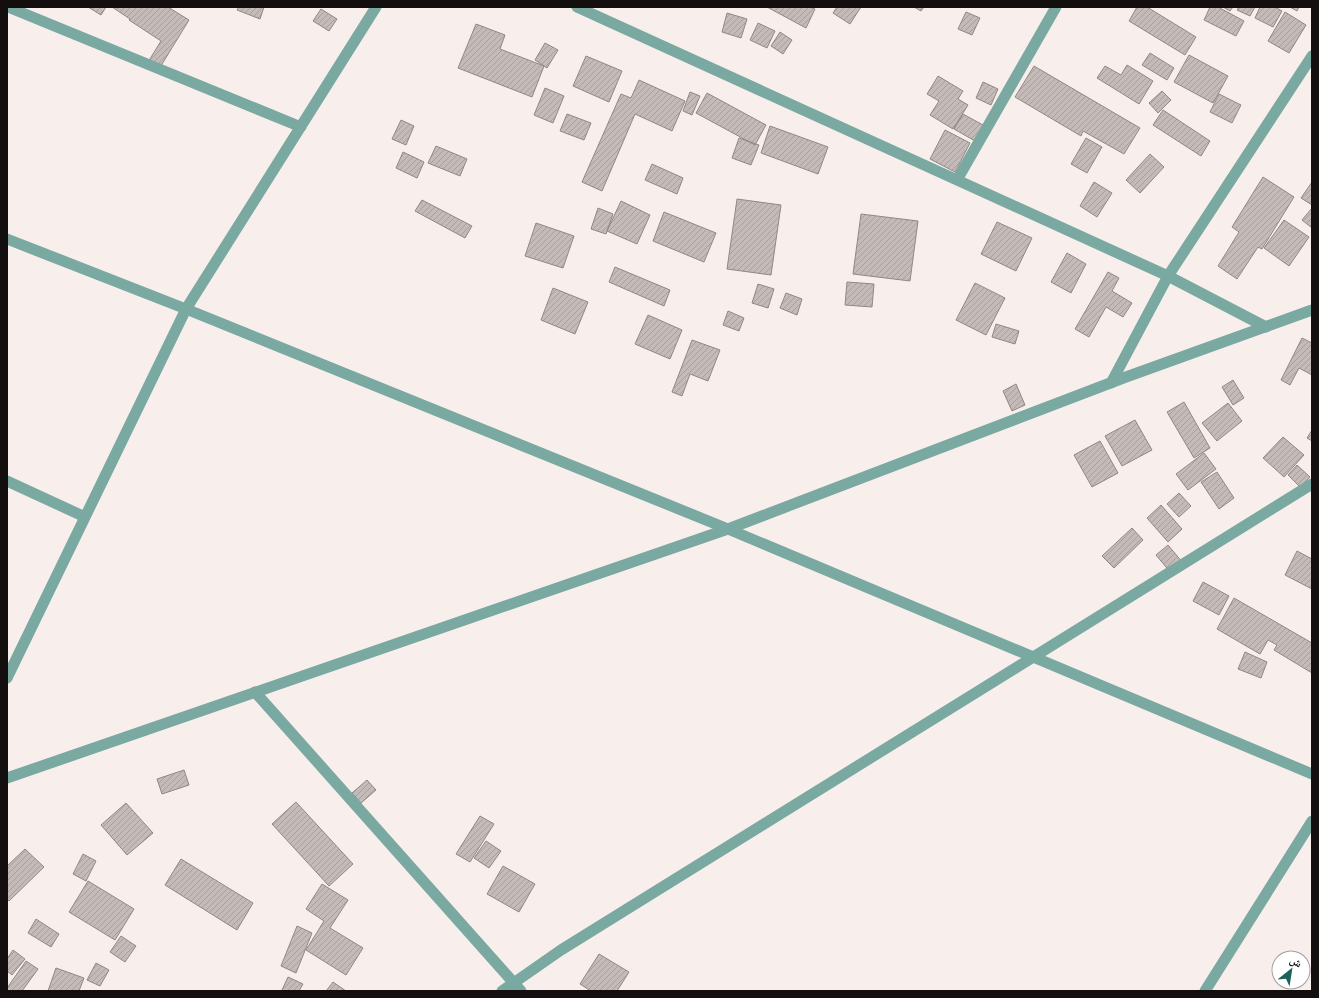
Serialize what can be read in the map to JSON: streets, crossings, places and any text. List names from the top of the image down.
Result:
{
  "north": "top right"
}
